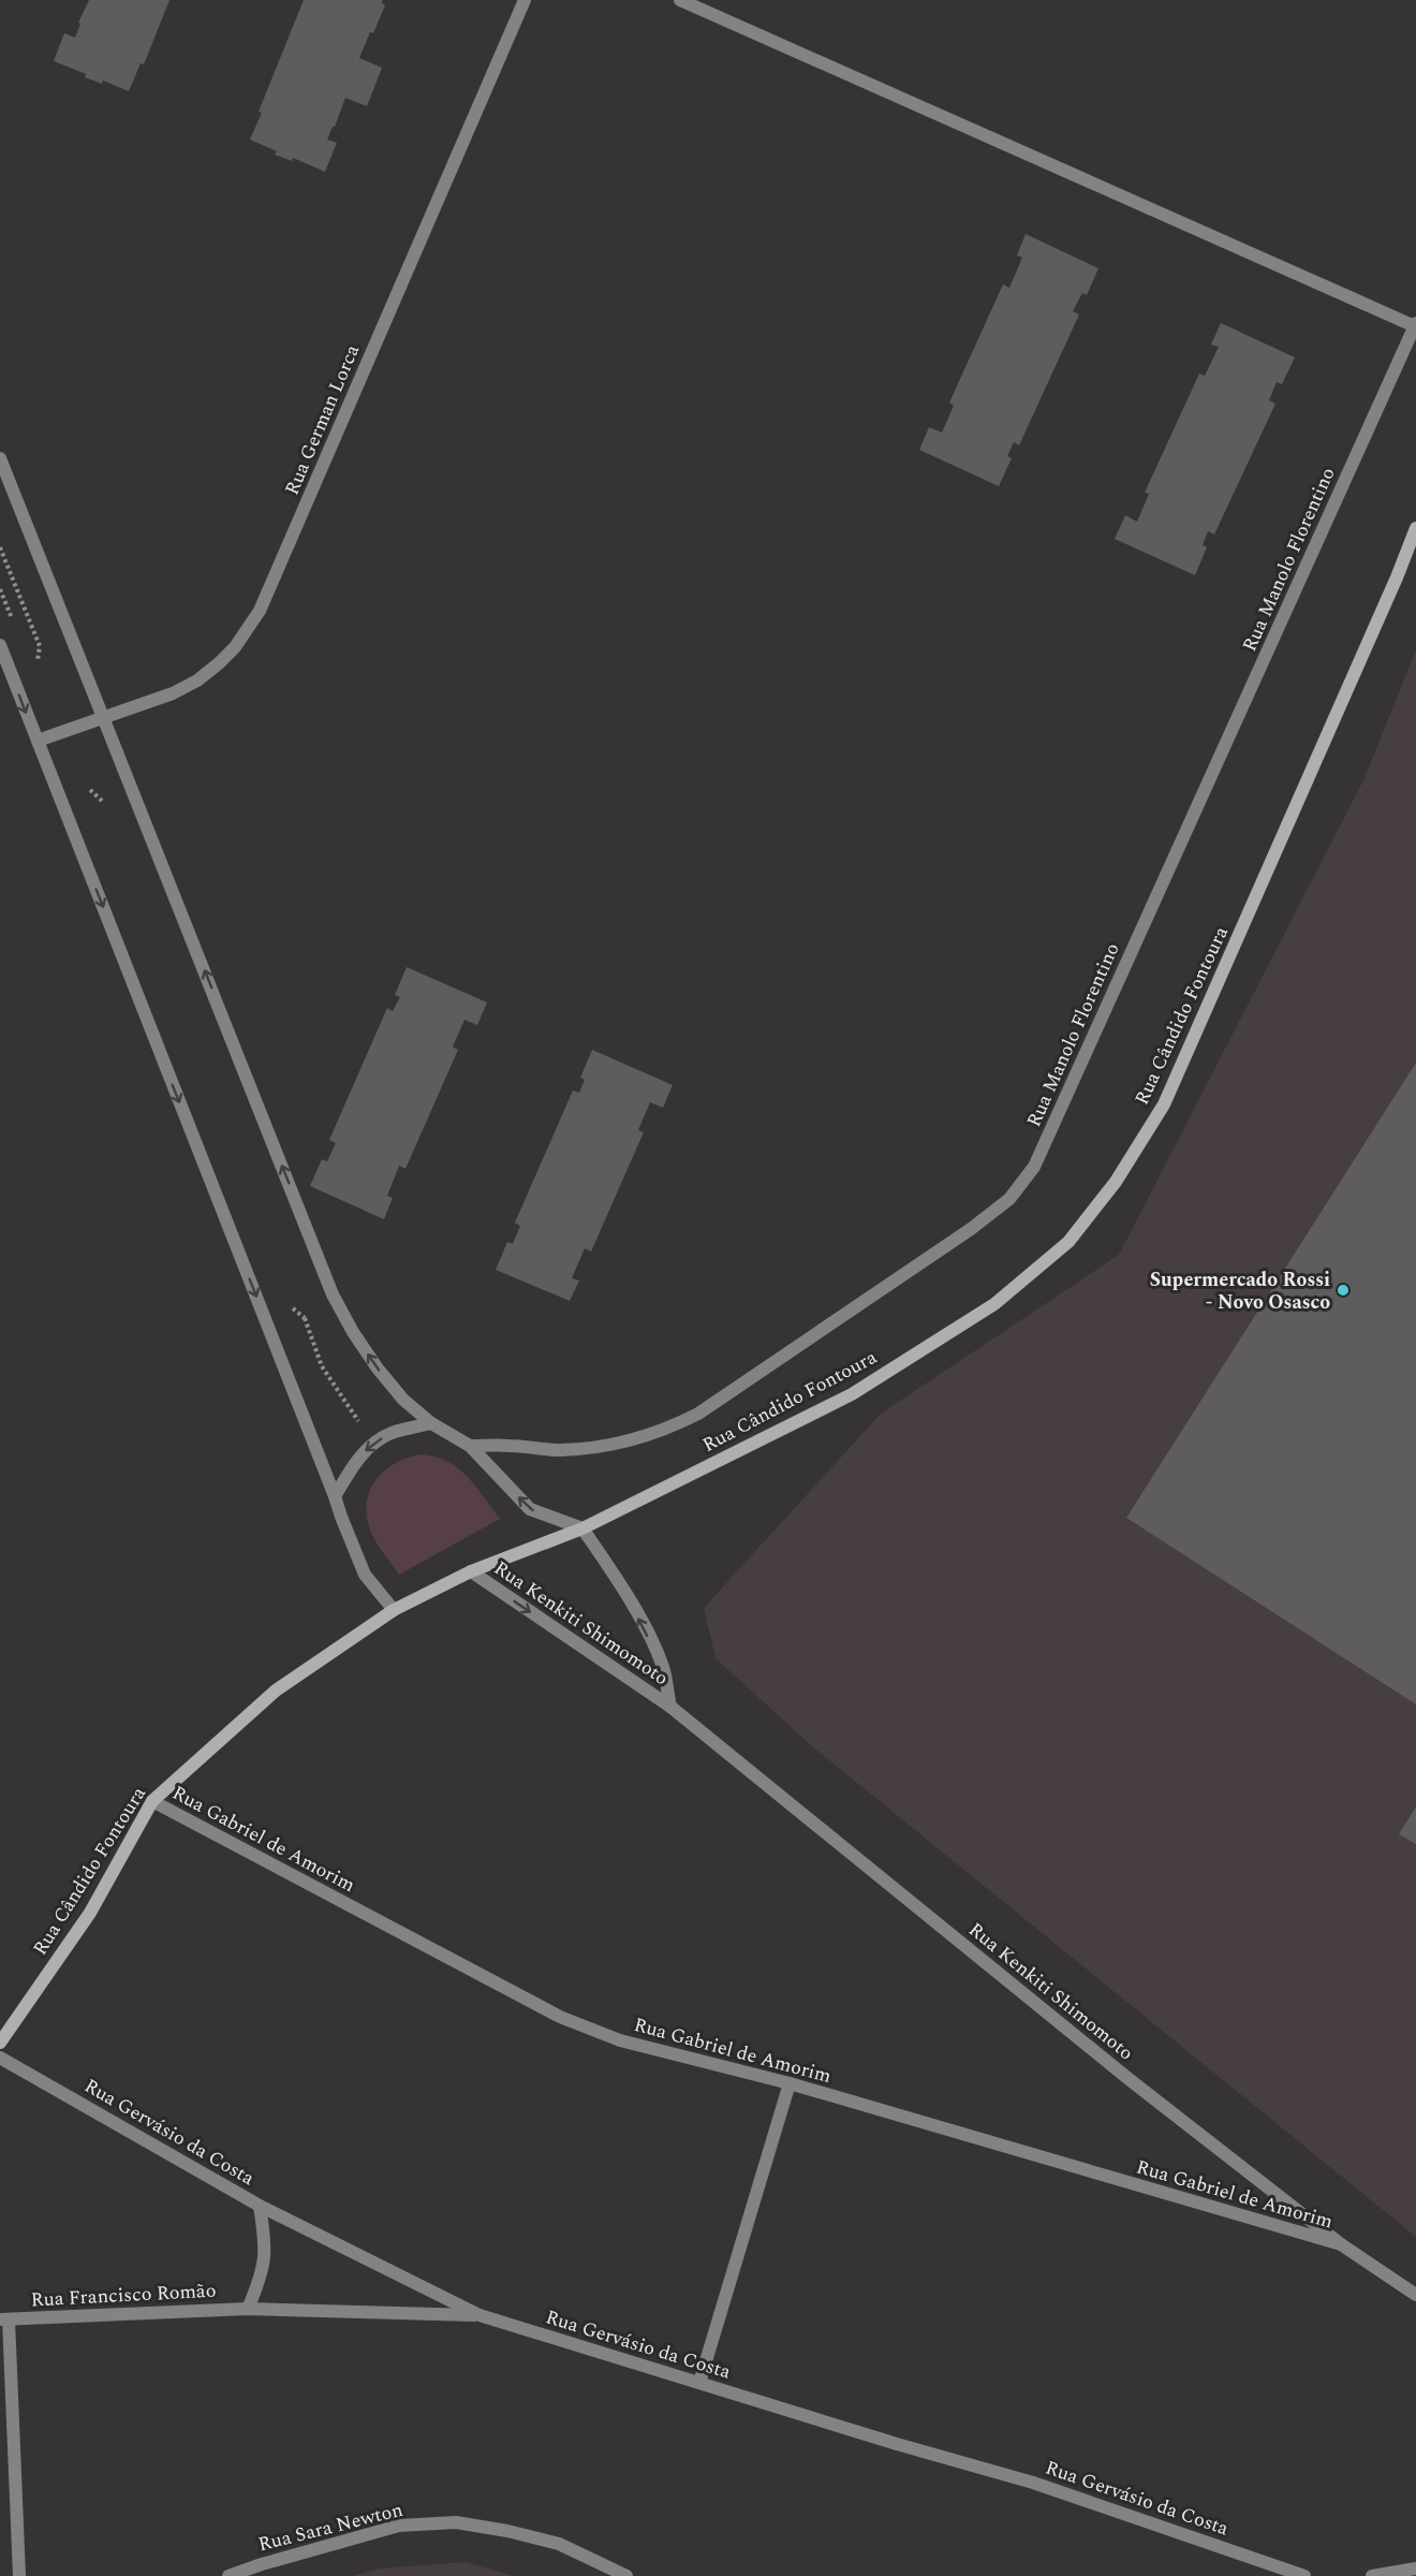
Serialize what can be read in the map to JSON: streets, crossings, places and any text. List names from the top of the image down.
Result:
{
  "streets": {
    "main road": ["Rua Cândido Fontoura"],
    "street": [
      "Rua German Lorca",
      "Rua Manolo Florentino",
      "Rua Kenkiti Shimomoto",
      "Rua Gabriel de Amorim",
      "Rua Gervásio da Costa",
      "Rua Francisco Romão",
      "Rua Sara Newton"
    ]
  },
  "crossings": [
    ["Rua Cândido Fontoura", "Rua Kenkiti Shimomoto"],
    ["Rua Cândido Fontoura", "Rua Gabriel de Amorim"],
    ["Rua Kenkiti Shimomoto", "Rua Gabriel de Amorim"],
    ["Rua Gervásio da Costa", "Rua Francisco Romão"]
  ],
  "places": ["Supermercado Rossi - Novo Osasco"]
}
